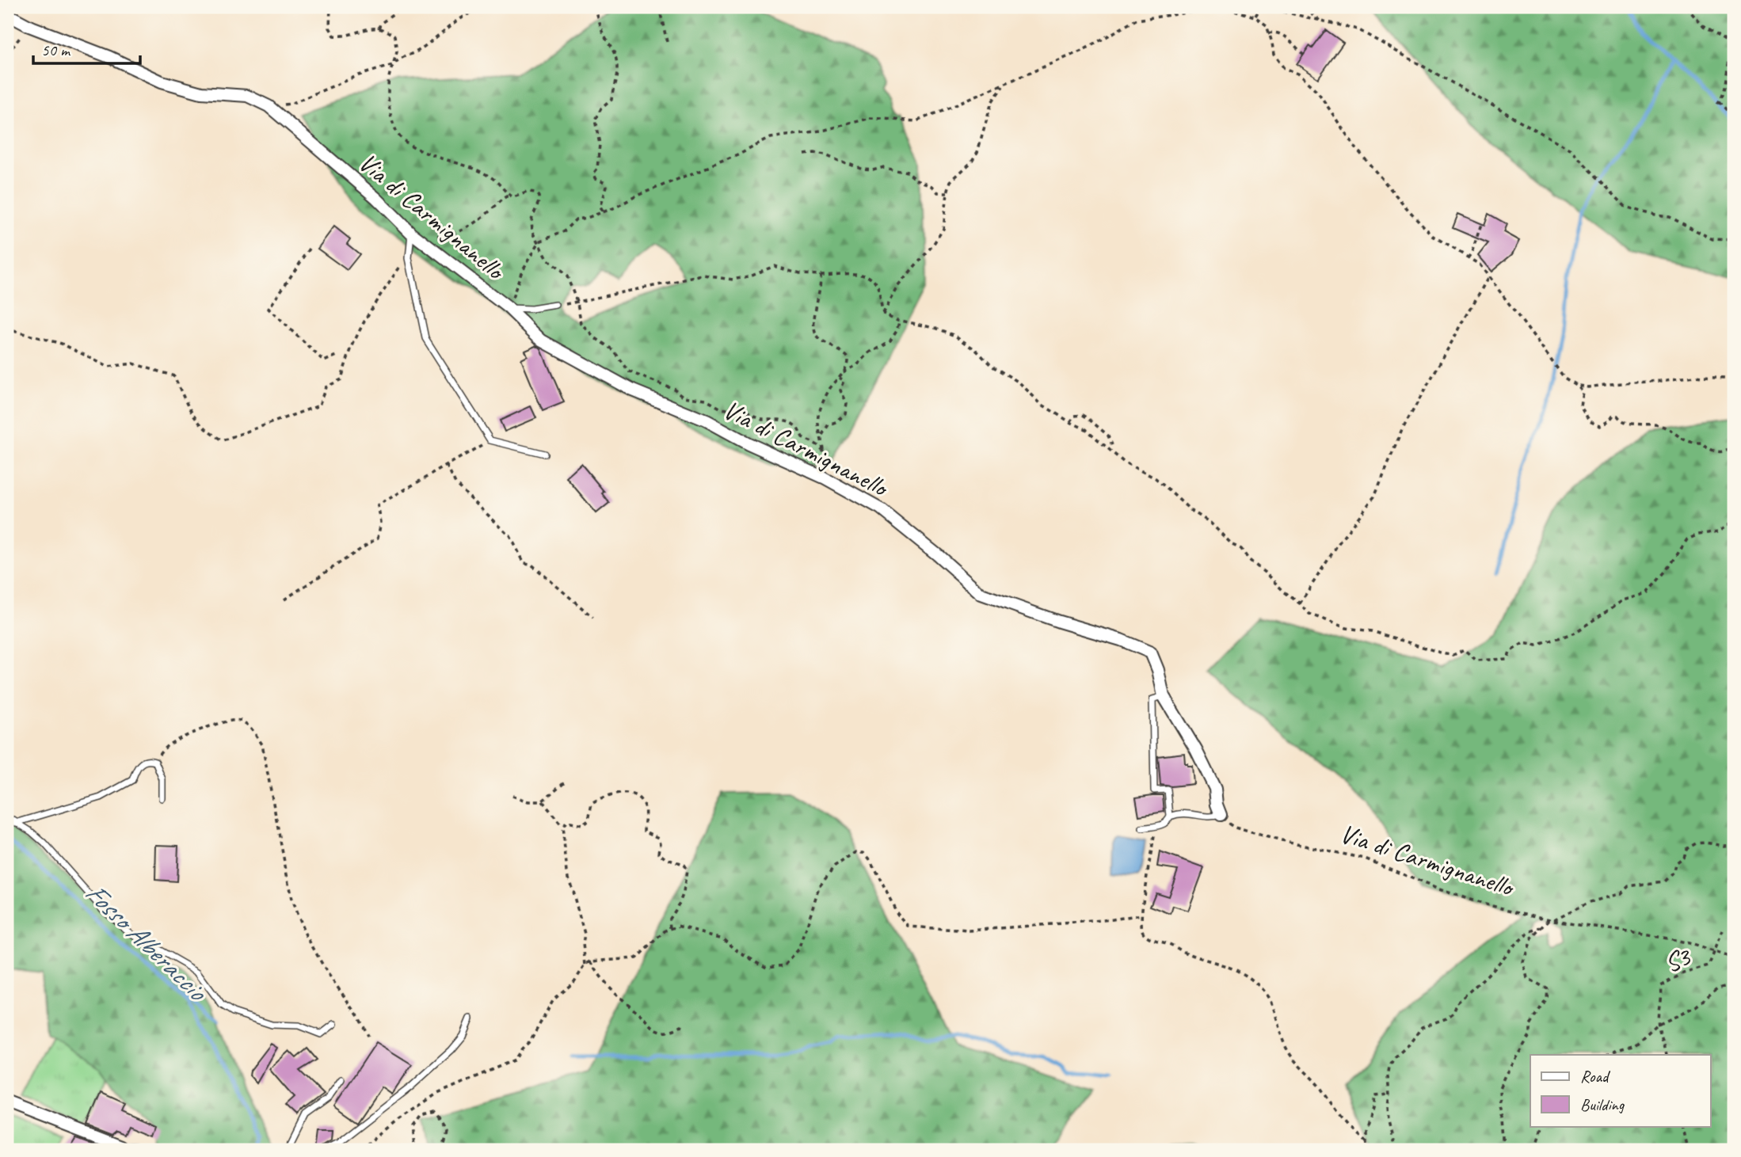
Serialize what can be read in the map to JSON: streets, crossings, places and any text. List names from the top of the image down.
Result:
{
  "streets": {
    "street": ["Via di Carmignanello"],
    "path": ["S3"]
  },
  "water": ["Fosso Alberaccio"],
  "legend": ["Road", "Building"],
  "scale_bar": "50 m"
}
